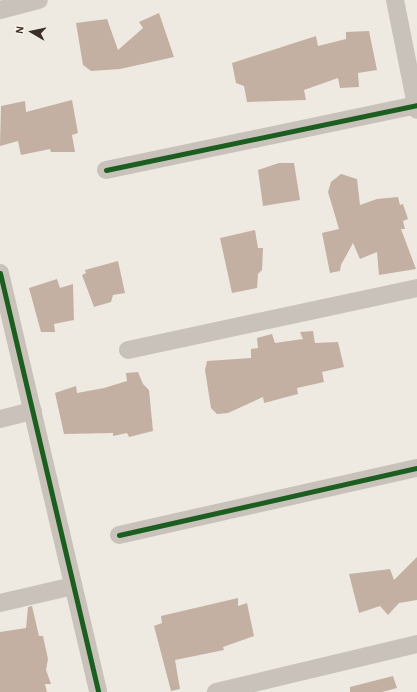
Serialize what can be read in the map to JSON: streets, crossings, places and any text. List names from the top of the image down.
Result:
{
  "north": "left"
}
